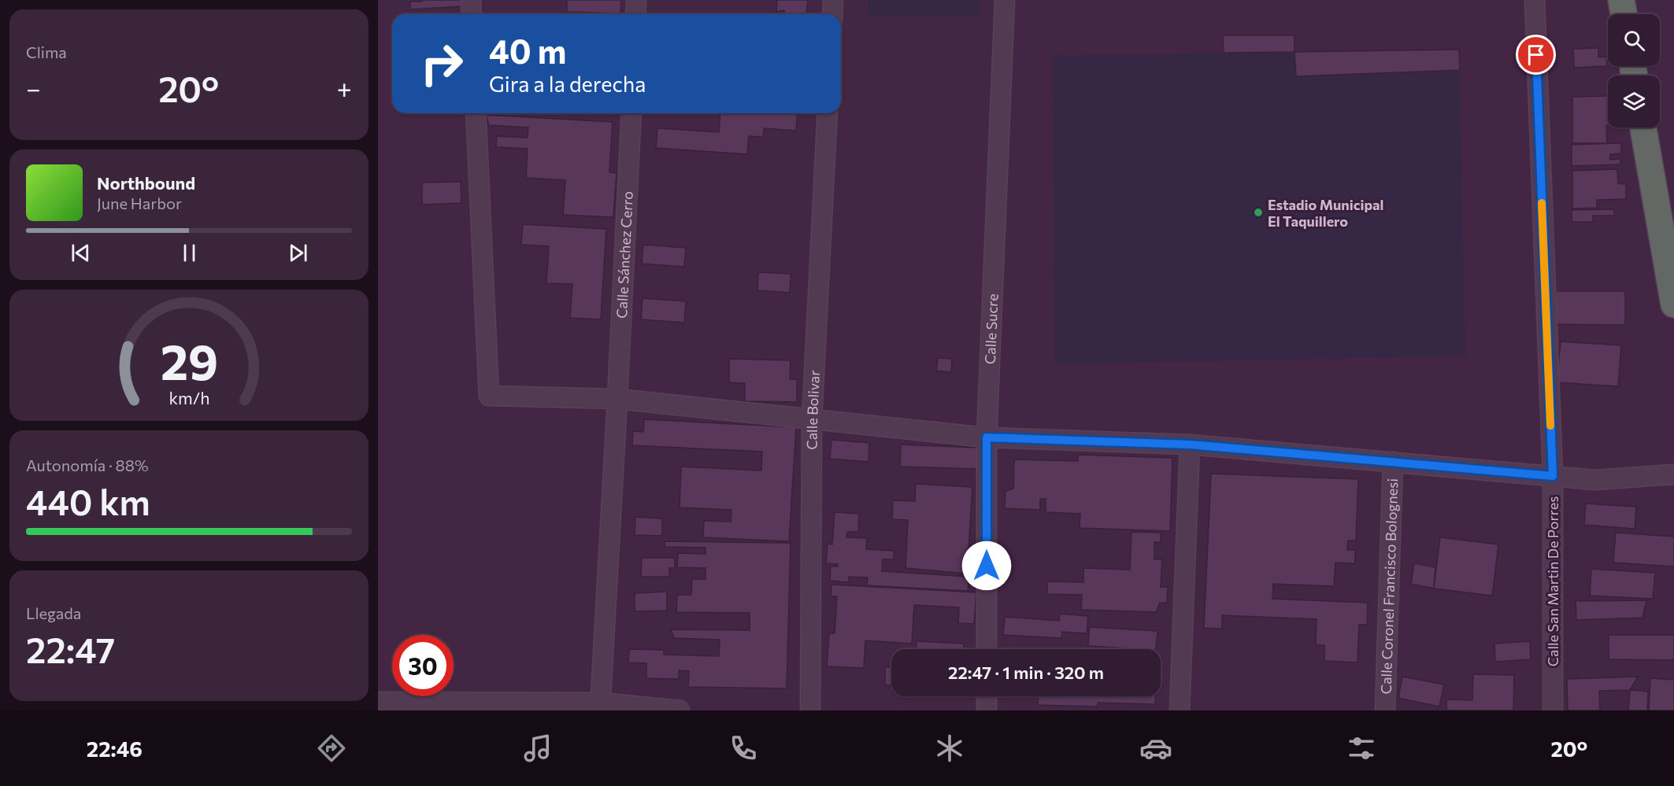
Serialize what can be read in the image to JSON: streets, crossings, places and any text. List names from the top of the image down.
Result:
{
  "streets": {
    "street": [
      "Calle Sánchez Cerro",
      "Calle Sucre",
      "Calle Bolivar",
      "Calle San Martin De Porres",
      "Calle Coronel Francisco Bolognesi"
    ]
  },
  "places": ["Estadio Municipal El Taquillero"],
  "page": {
    "tile": [
      "Clima",
      ["Autonomía · 88%", "440 km"],
      ["Llegada", "22:47"]
    ],
    "turn": ["40 m", "Gira a la derecha"],
    "heat": ["−", "20°", "+"],
    "song": ["Northbound", "June Harbor"],
    "limit": "30",
    "trip": "22:47 · 1 min · 320 m",
    "tabs": ["22:46", "20°"],
    "gauge": ["29", "km/h"]
  }
}
